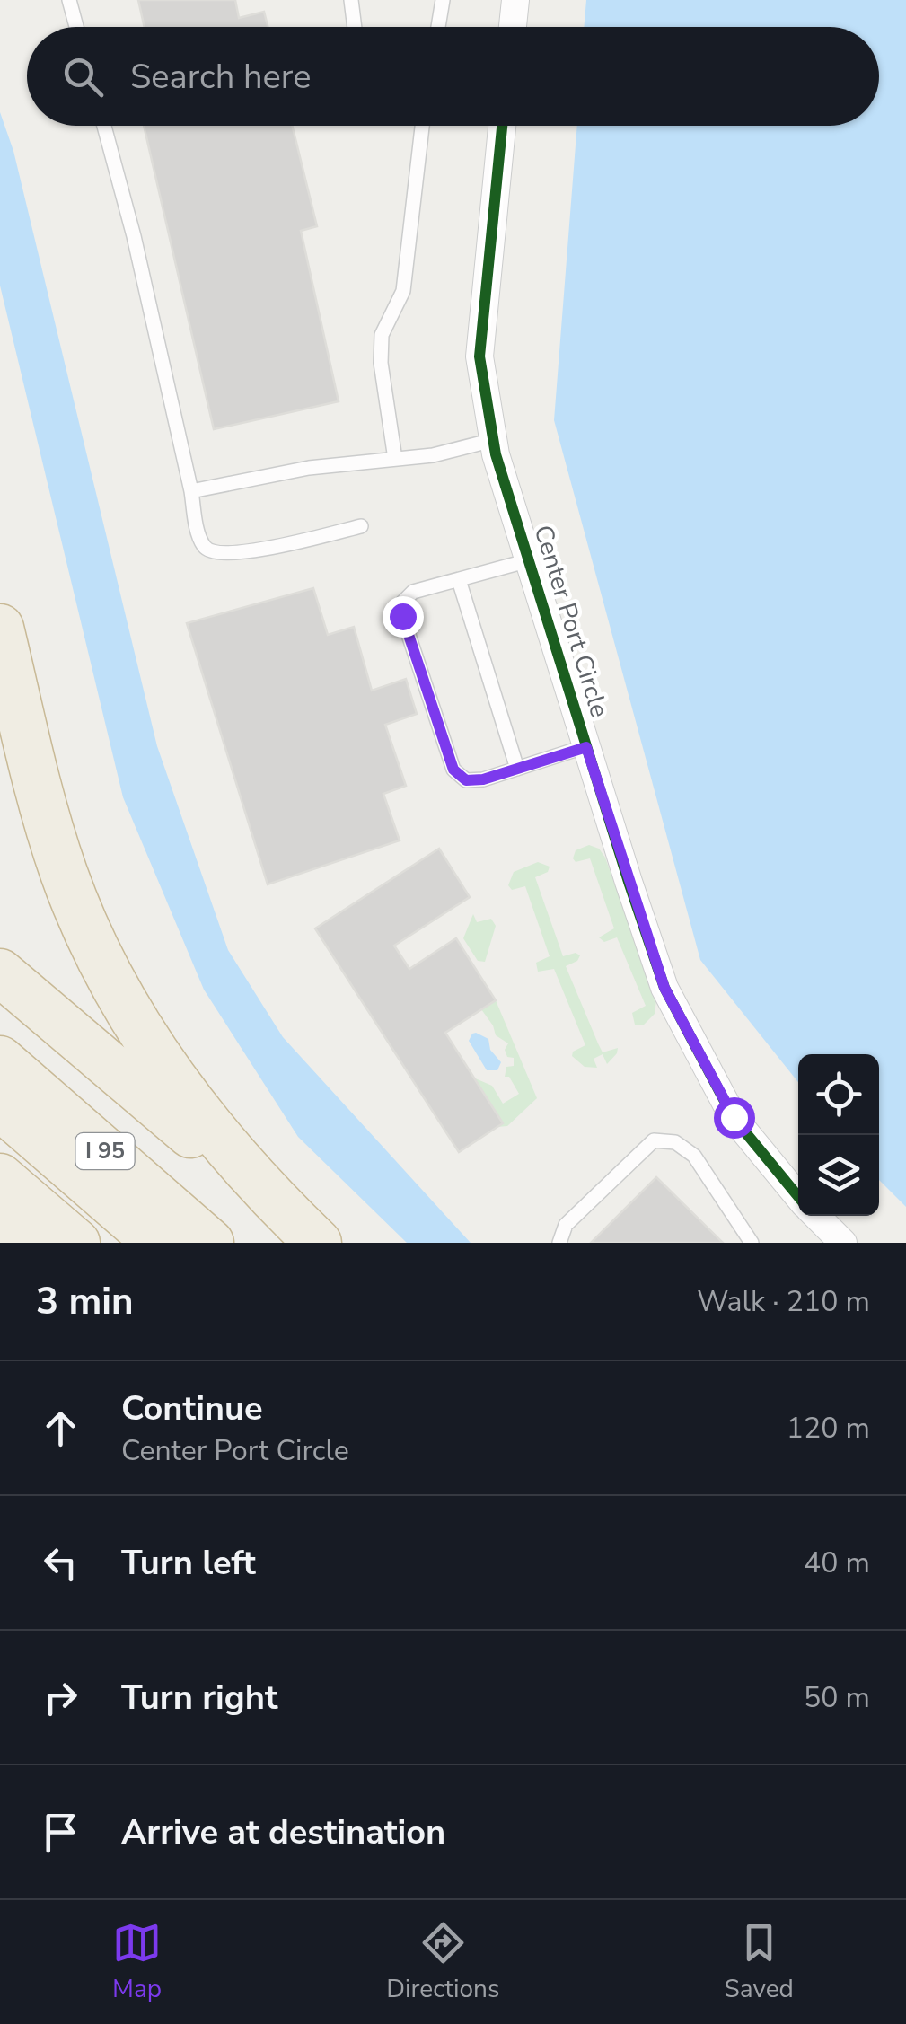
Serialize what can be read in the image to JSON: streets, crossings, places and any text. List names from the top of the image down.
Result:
{
  "streets": {
    "highway": ["I 95"],
    "street": ["Center Port Circle"]
  },
  "page": {
    "search": "Search here",
    "heading": ["3 min", "Walk · 210 m"],
    "list": [
      ["Continue", "Center Port Circle", "120 m"],
      ["Turn left", "40 m"],
      ["Turn right", "50 m"],
      "Arrive at destination"
    ],
    "nav": ["Map", "Directions", "Saved"]
  }
}
